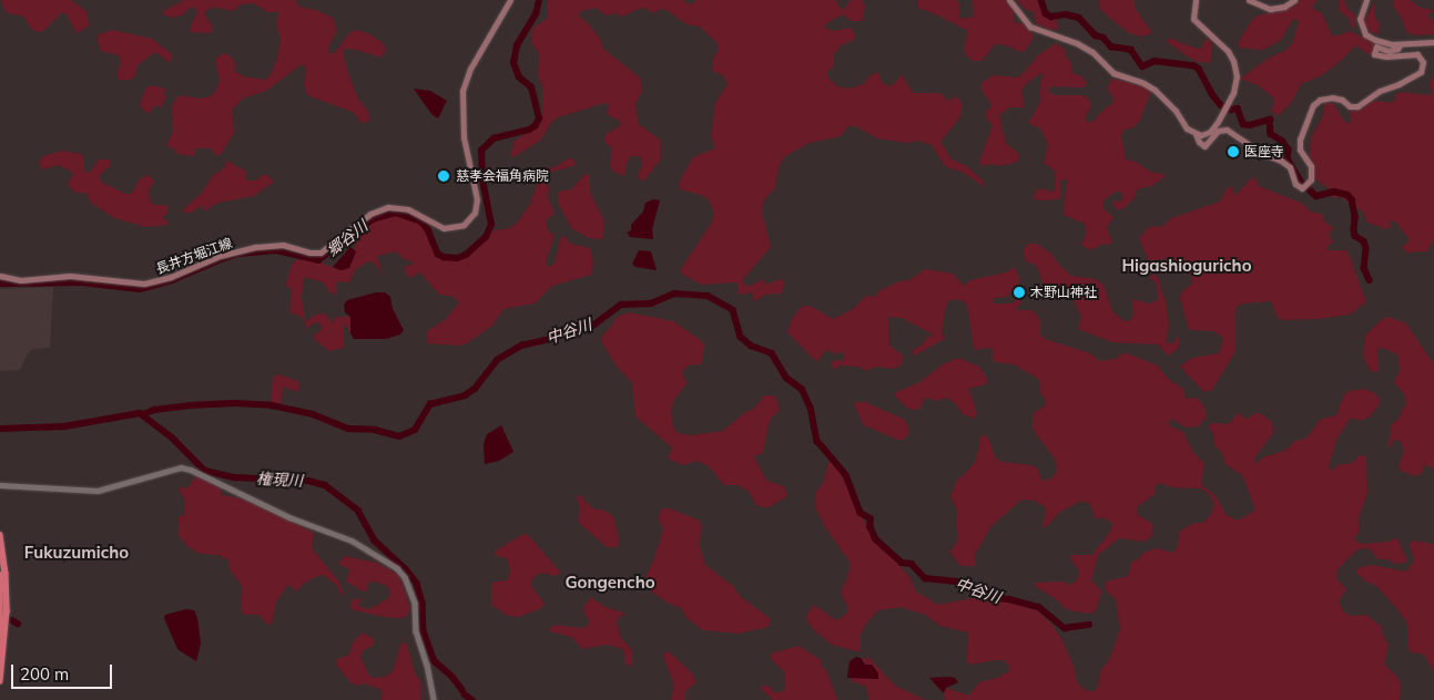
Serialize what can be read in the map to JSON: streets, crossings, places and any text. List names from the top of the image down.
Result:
{
  "streets": {
    "main road": ["長井方堀江線"]
  },
  "districts": ["Higashioguricho", "Fukuzumicho", "Gongencho"],
  "water": ["郷谷川", "中谷川", "権現川"],
  "places": ["医座寺", "慈孝会福角病院", "木野山神社"],
  "scale_bar": "200 m"
}
